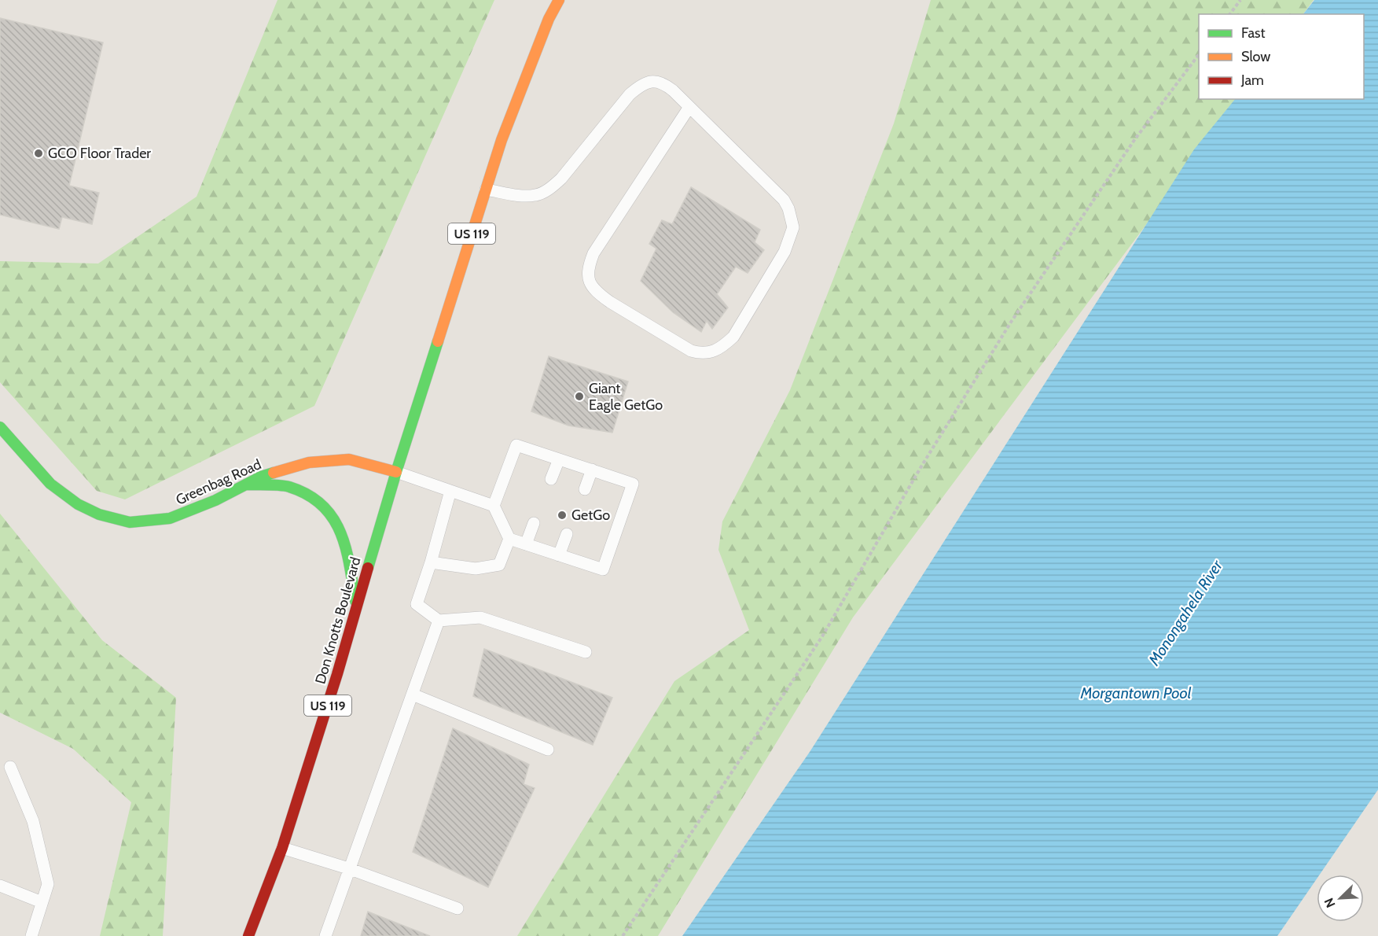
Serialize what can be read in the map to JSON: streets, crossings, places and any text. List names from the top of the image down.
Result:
{
  "streets": {
    "main road": ["US 119", "Greenbag Road", "Don Knotts Boulevard"]
  },
  "crossings": [
    ["US 119", "Greenbag Road"],
    ["US 119", "Don Knotts Boulevard"],
    ["Greenbag Road", "Don Knotts Boulevard"]
  ],
  "water": ["Monongahela River", "Morgantown Pool"],
  "places": ["GCO Floor Trader", "Giant Eagle GetGo", "GetGo"],
  "legend": ["Fast", "Slow", "Jam"],
  "north": "bottom left"
}
